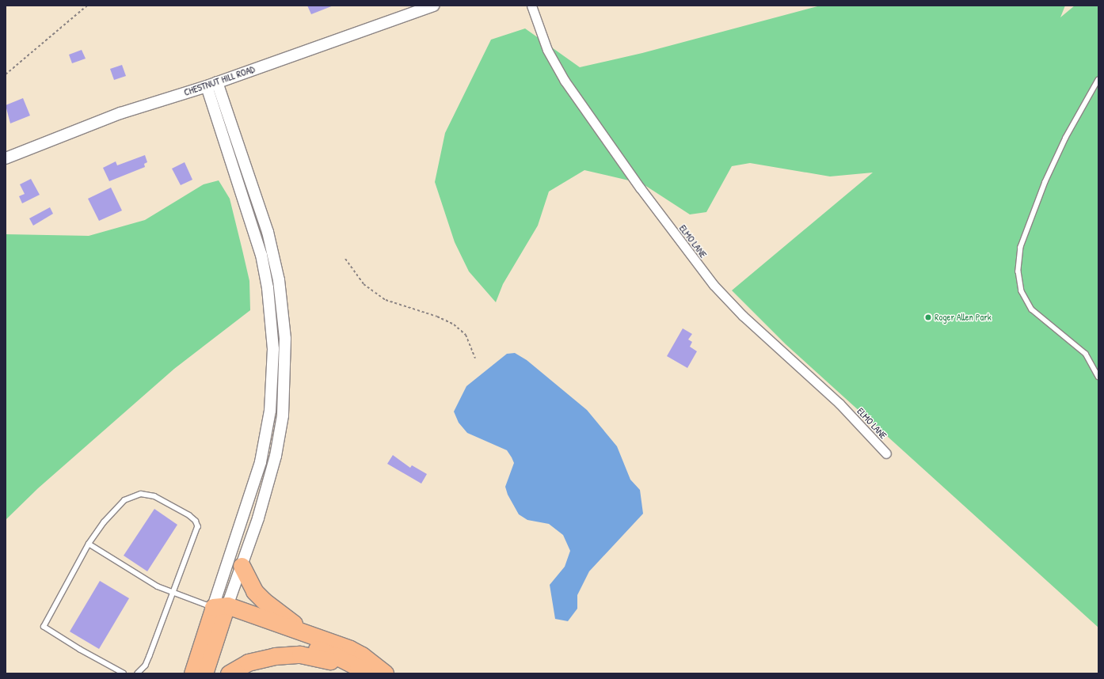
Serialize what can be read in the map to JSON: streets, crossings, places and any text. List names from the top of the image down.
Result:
{
  "streets": {
    "street": ["CHESTNUT HILL ROAD", "ELMO LANE"]
  },
  "places": ["Roger Allen Park"]
}
